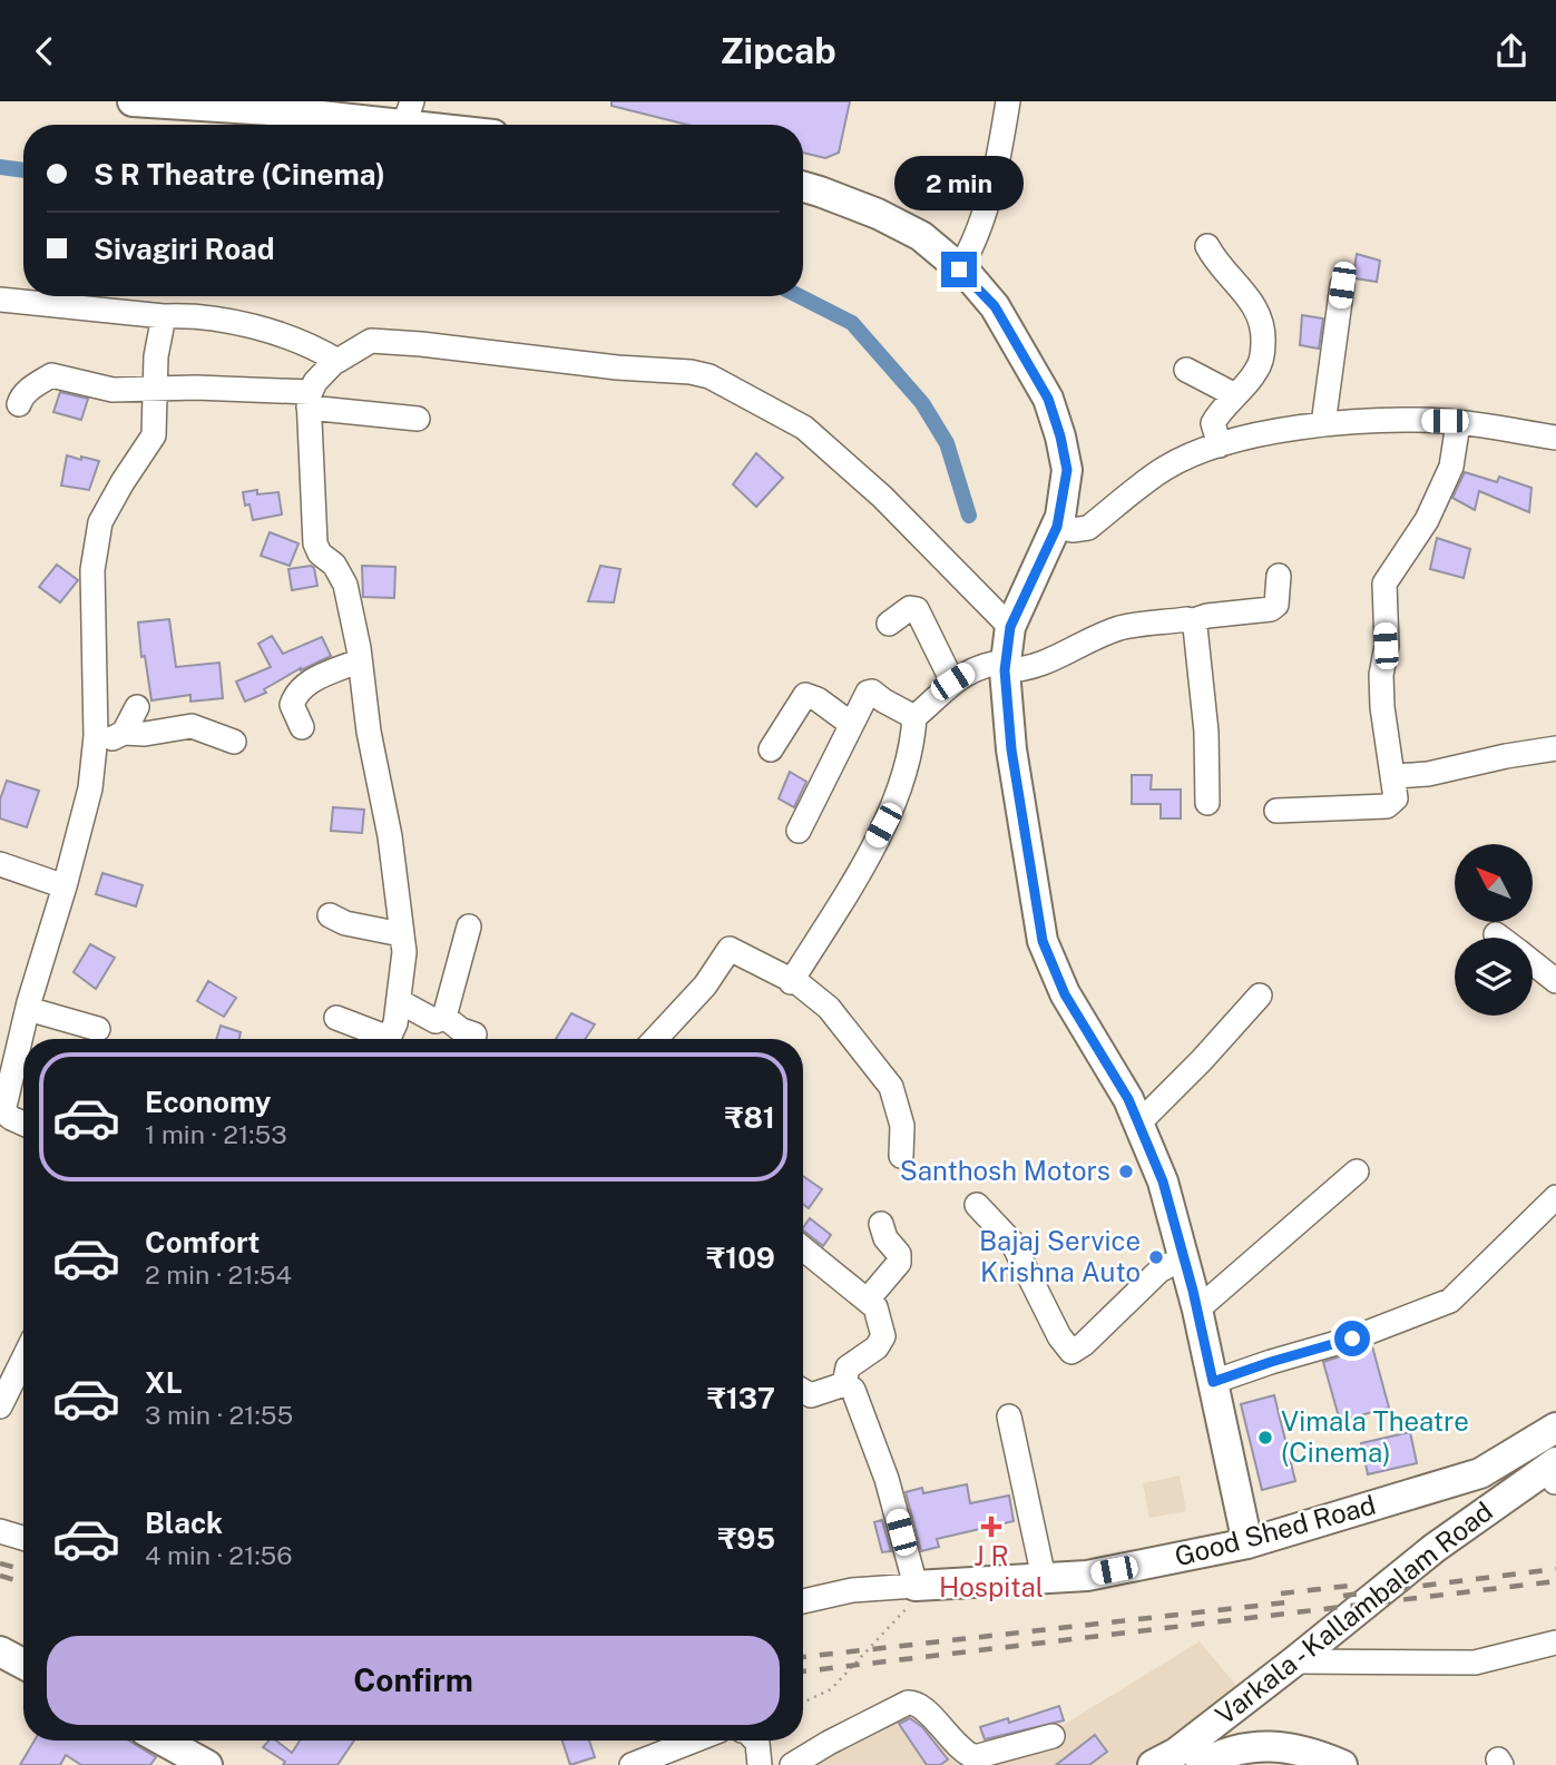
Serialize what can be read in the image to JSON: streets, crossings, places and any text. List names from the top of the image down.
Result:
{
  "streets": {
    "main road": ["Good Shed Road", "Varkala - Kallambalam Road"]
  },
  "places": {
    "other": ["Santhosh Motors", "Bajaj Service Krishna Auto", "Vimala Theatre (Cinema)"],
    "health": ["J R Hospital"]
  },
  "north": "top left",
  "page": {
    "header": "Zipcab",
    "banner": ["S R Theatre (Cinema)", "Sivagiri Road"],
    "bubble": "2 min",
    "list": [
      {
        "name": "Economy",
        "note": "1 min · 21:53",
        "value": "₹81"
      },
      {
        "name": "Comfort",
        "note": "2 min · 21:54",
        "value": "₹109"
      },
      {
        "name": "XL",
        "note": "3 min · 21:55",
        "value": "₹137"
      },
      {
        "name": "Black",
        "note": "4 min · 21:56",
        "value": "₹95"
      }
    ],
    "buttons": "Confirm"
  }
}
